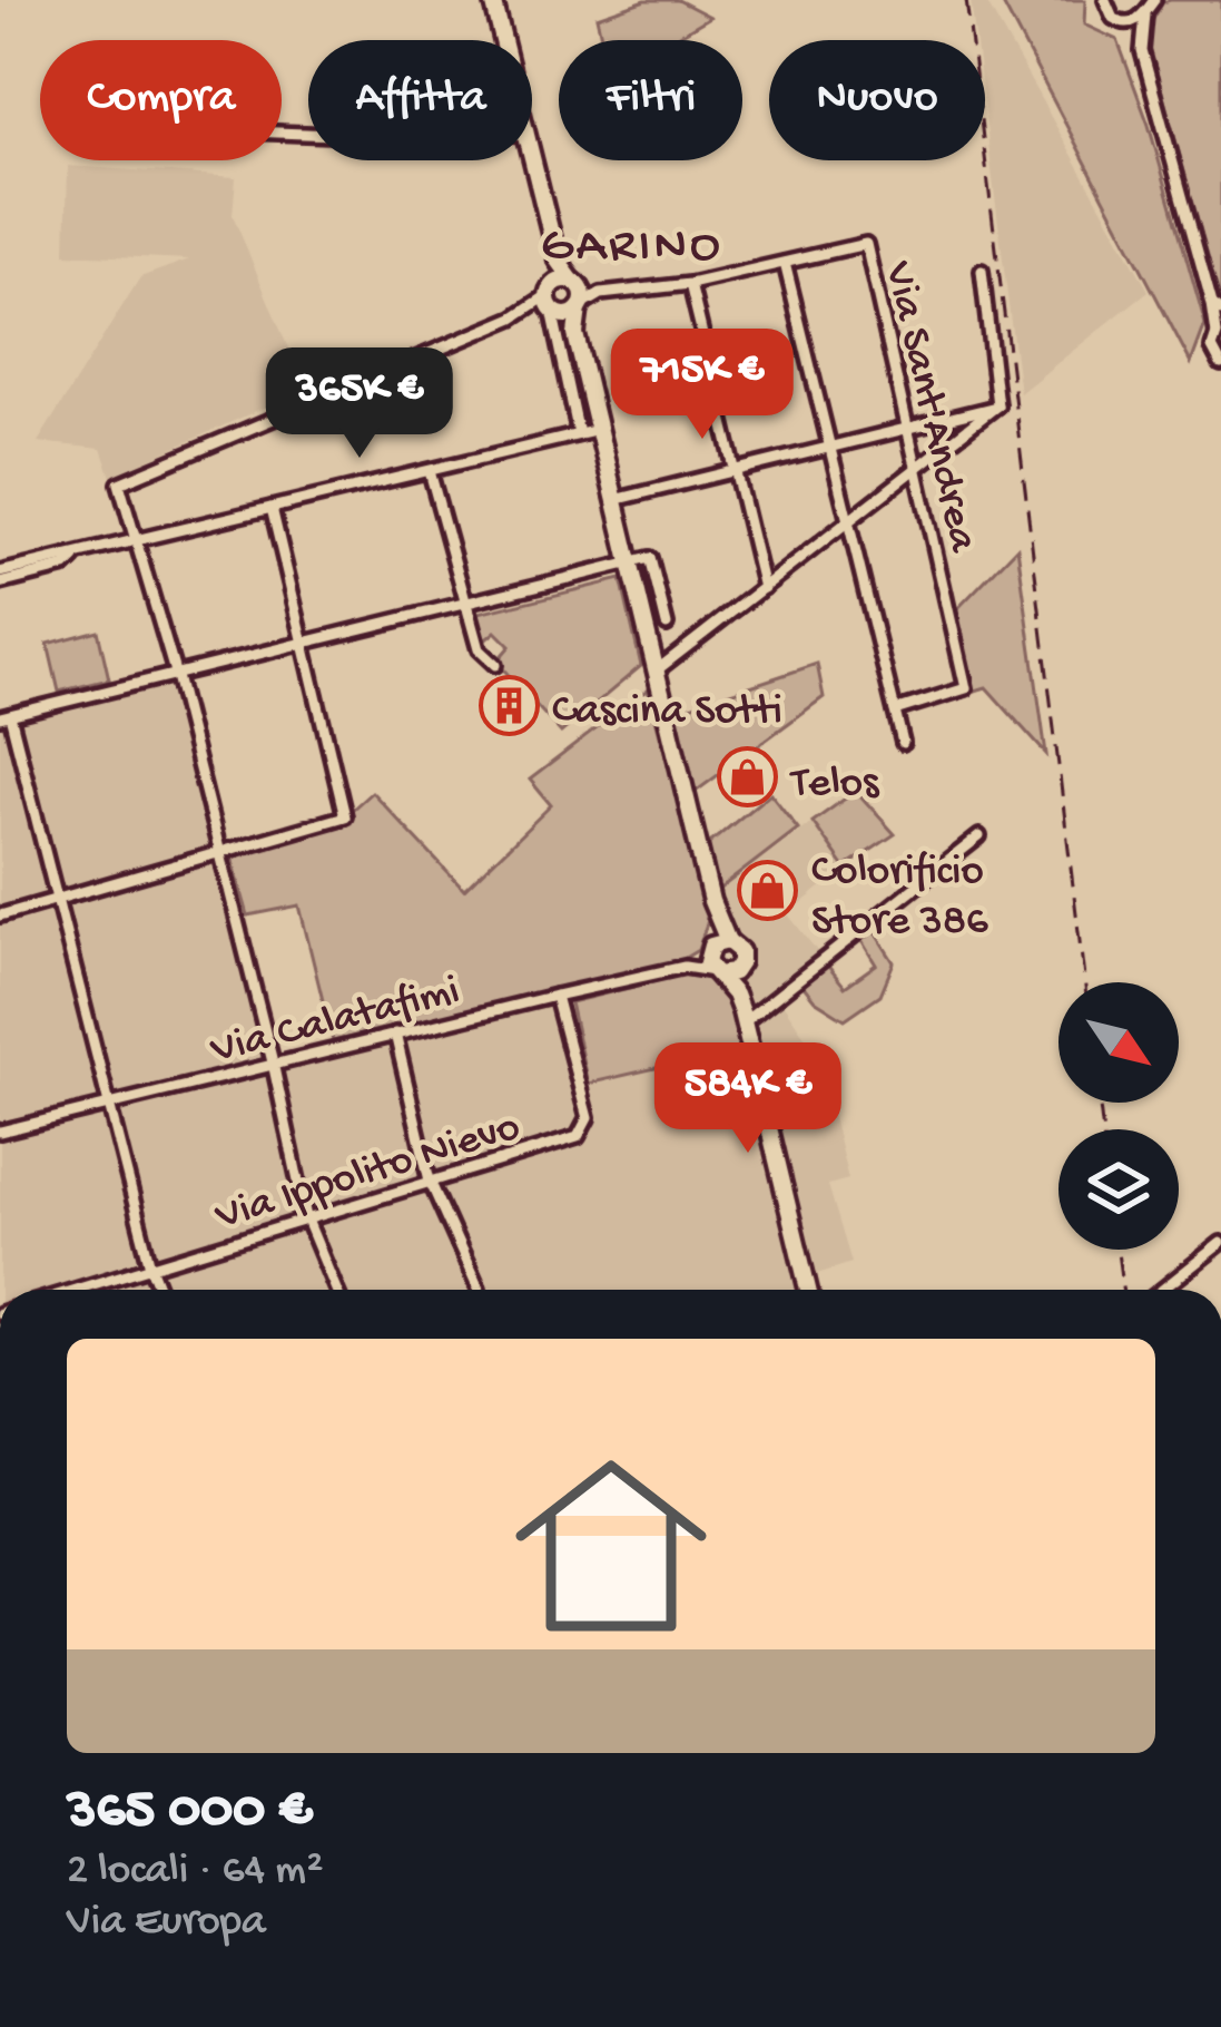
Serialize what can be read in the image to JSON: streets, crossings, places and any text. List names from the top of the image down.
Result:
{
  "streets": {
    "street": ["Via Sant'Andrea", "Via Calatafimi", "Via Ippolito Nievo"]
  },
  "crossings": [
    ["Via Calatafimi", "Via Ippolito Nievo"]
  ],
  "districts": ["GARINO"],
  "places": {
    "building": ["Cascina Sotti"],
    "shop": ["Telos", "Colorificio Store 386"]
  },
  "north": "bottom right",
  "page": {
    "chip": [
      "Compra",
      "Affitta",
      "Filtri",
      "Nuovo"
    ],
    "price": ["715K €", "365K €", "584K €"],
    "list": [
      {
        "name": "365 000 €",
        "note": "2 locali · 64 m² · Via Europa"
      }
    ]
  }
}
